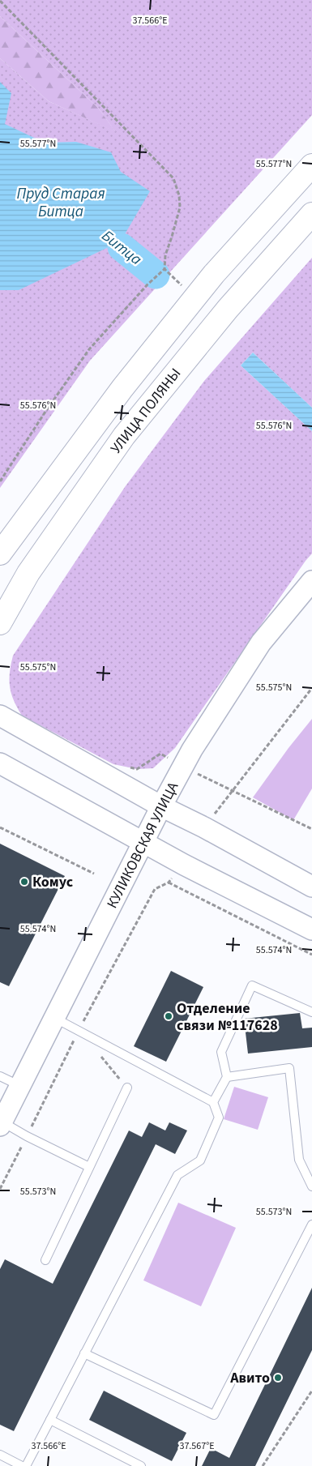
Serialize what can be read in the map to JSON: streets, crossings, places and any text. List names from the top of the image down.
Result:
{
  "streets": {
    "main road": ["УЛИЦА ПОЛЯНЫ"],
    "street": ["КУЛИКОВСКАЯ УЛИЦА"]
  },
  "water": ["Пруд Старая Битца", "Битца"],
  "places": ["Комус", "Отделение связи №117628", "Авито"],
  "coordinates": [
    "37.566°E",
    "55.577°N",
    "55.576°N",
    "55.575°N",
    "55.574°N",
    "55.573°N",
    "37.567°E"
  ]
}
